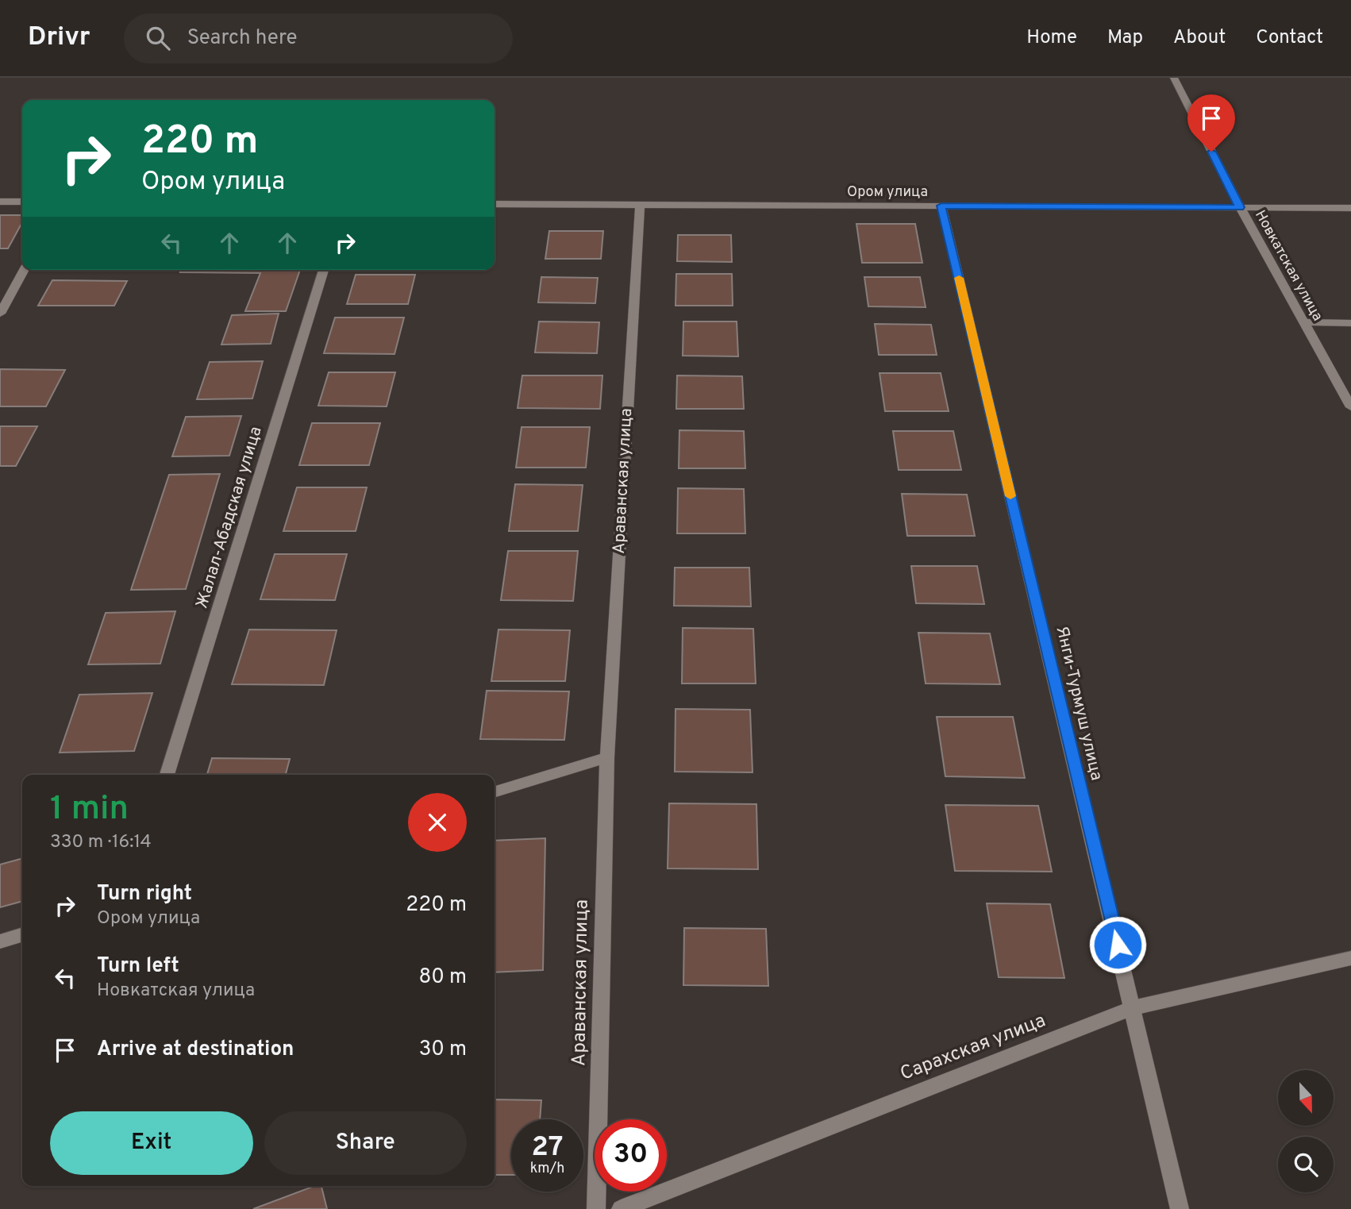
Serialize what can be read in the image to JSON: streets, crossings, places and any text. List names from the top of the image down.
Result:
{
  "streets": {
    "street": [
      "Ором улица",
      "Новкатская улица",
      "Араванская улица",
      "Жалал-Абадская улица",
      "Янги-Турмуш улица",
      "Сарахская улица"
    ]
  },
  "crossings": [
    ["Ором улица", "Новкатская улица"],
    ["Ором улица", "Араванская улица"],
    ["Ором улица", "Янги-Турмуш улица"],
    ["Янги-Турмуш улица", "Сарахская улица"]
  ],
  "north": "bottom",
  "page": {
    "header": "Drivr",
    "search": "Search here",
    "nav": [
      "Home",
      "Map",
      "About",
      "Contact"
    ],
    "turn": ["220 m", "Ором улица"],
    "heading": ["1 min", "330 m · 16:14"],
    "list": [
      {
        "name": "Turn right",
        "note": "Ором улица",
        "value": "220 m"
      },
      {
        "name": "Turn left",
        "note": "Новкатская улица",
        "value": "80 m"
      },
      {
        "name": "Arrive at destination",
        "value": "30 m"
      }
    ],
    "buttons": ["Exit", "Share"],
    "speed": "27 km/h",
    "limit": "30"
  }
}
